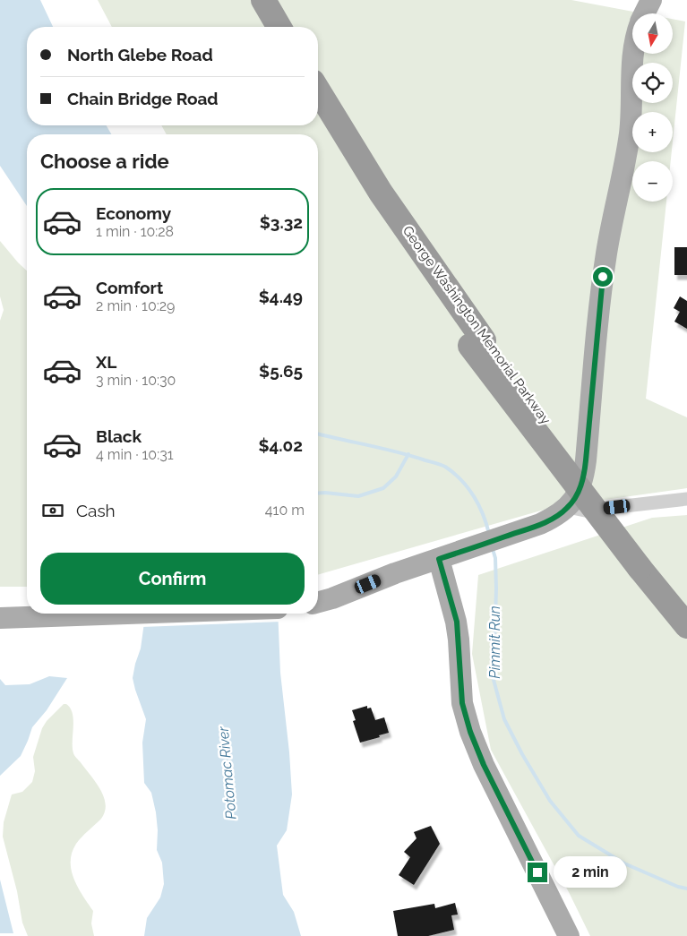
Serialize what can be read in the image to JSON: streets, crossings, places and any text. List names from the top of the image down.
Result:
{
  "streets": {
    "highway": ["George Washington Memorial Parkway"]
  },
  "water": ["Pimmit Run", "Potomac River"],
  "north": "bottom",
  "page": {
    "map_buttons": ["+", "−"],
    "banner": ["North Glebe Road", "Chain Bridge Road"],
    "heading": "Choose a ride",
    "list": [
      {
        "name": "Economy",
        "note": "1 min · 10:28",
        "value": "$3.32"
      },
      {
        "name": "Comfort",
        "note": "2 min · 10:29",
        "value": "$4.49"
      },
      {
        "name": "XL",
        "note": "3 min · 10:30",
        "value": "$5.65"
      },
      {
        "name": "Black",
        "note": "4 min · 10:31",
        "value": "$4.02"
      }
    ],
    "pay": ["Cash", "410 m"],
    "buttons": "Confirm",
    "bubble": "2 min"
  }
}
